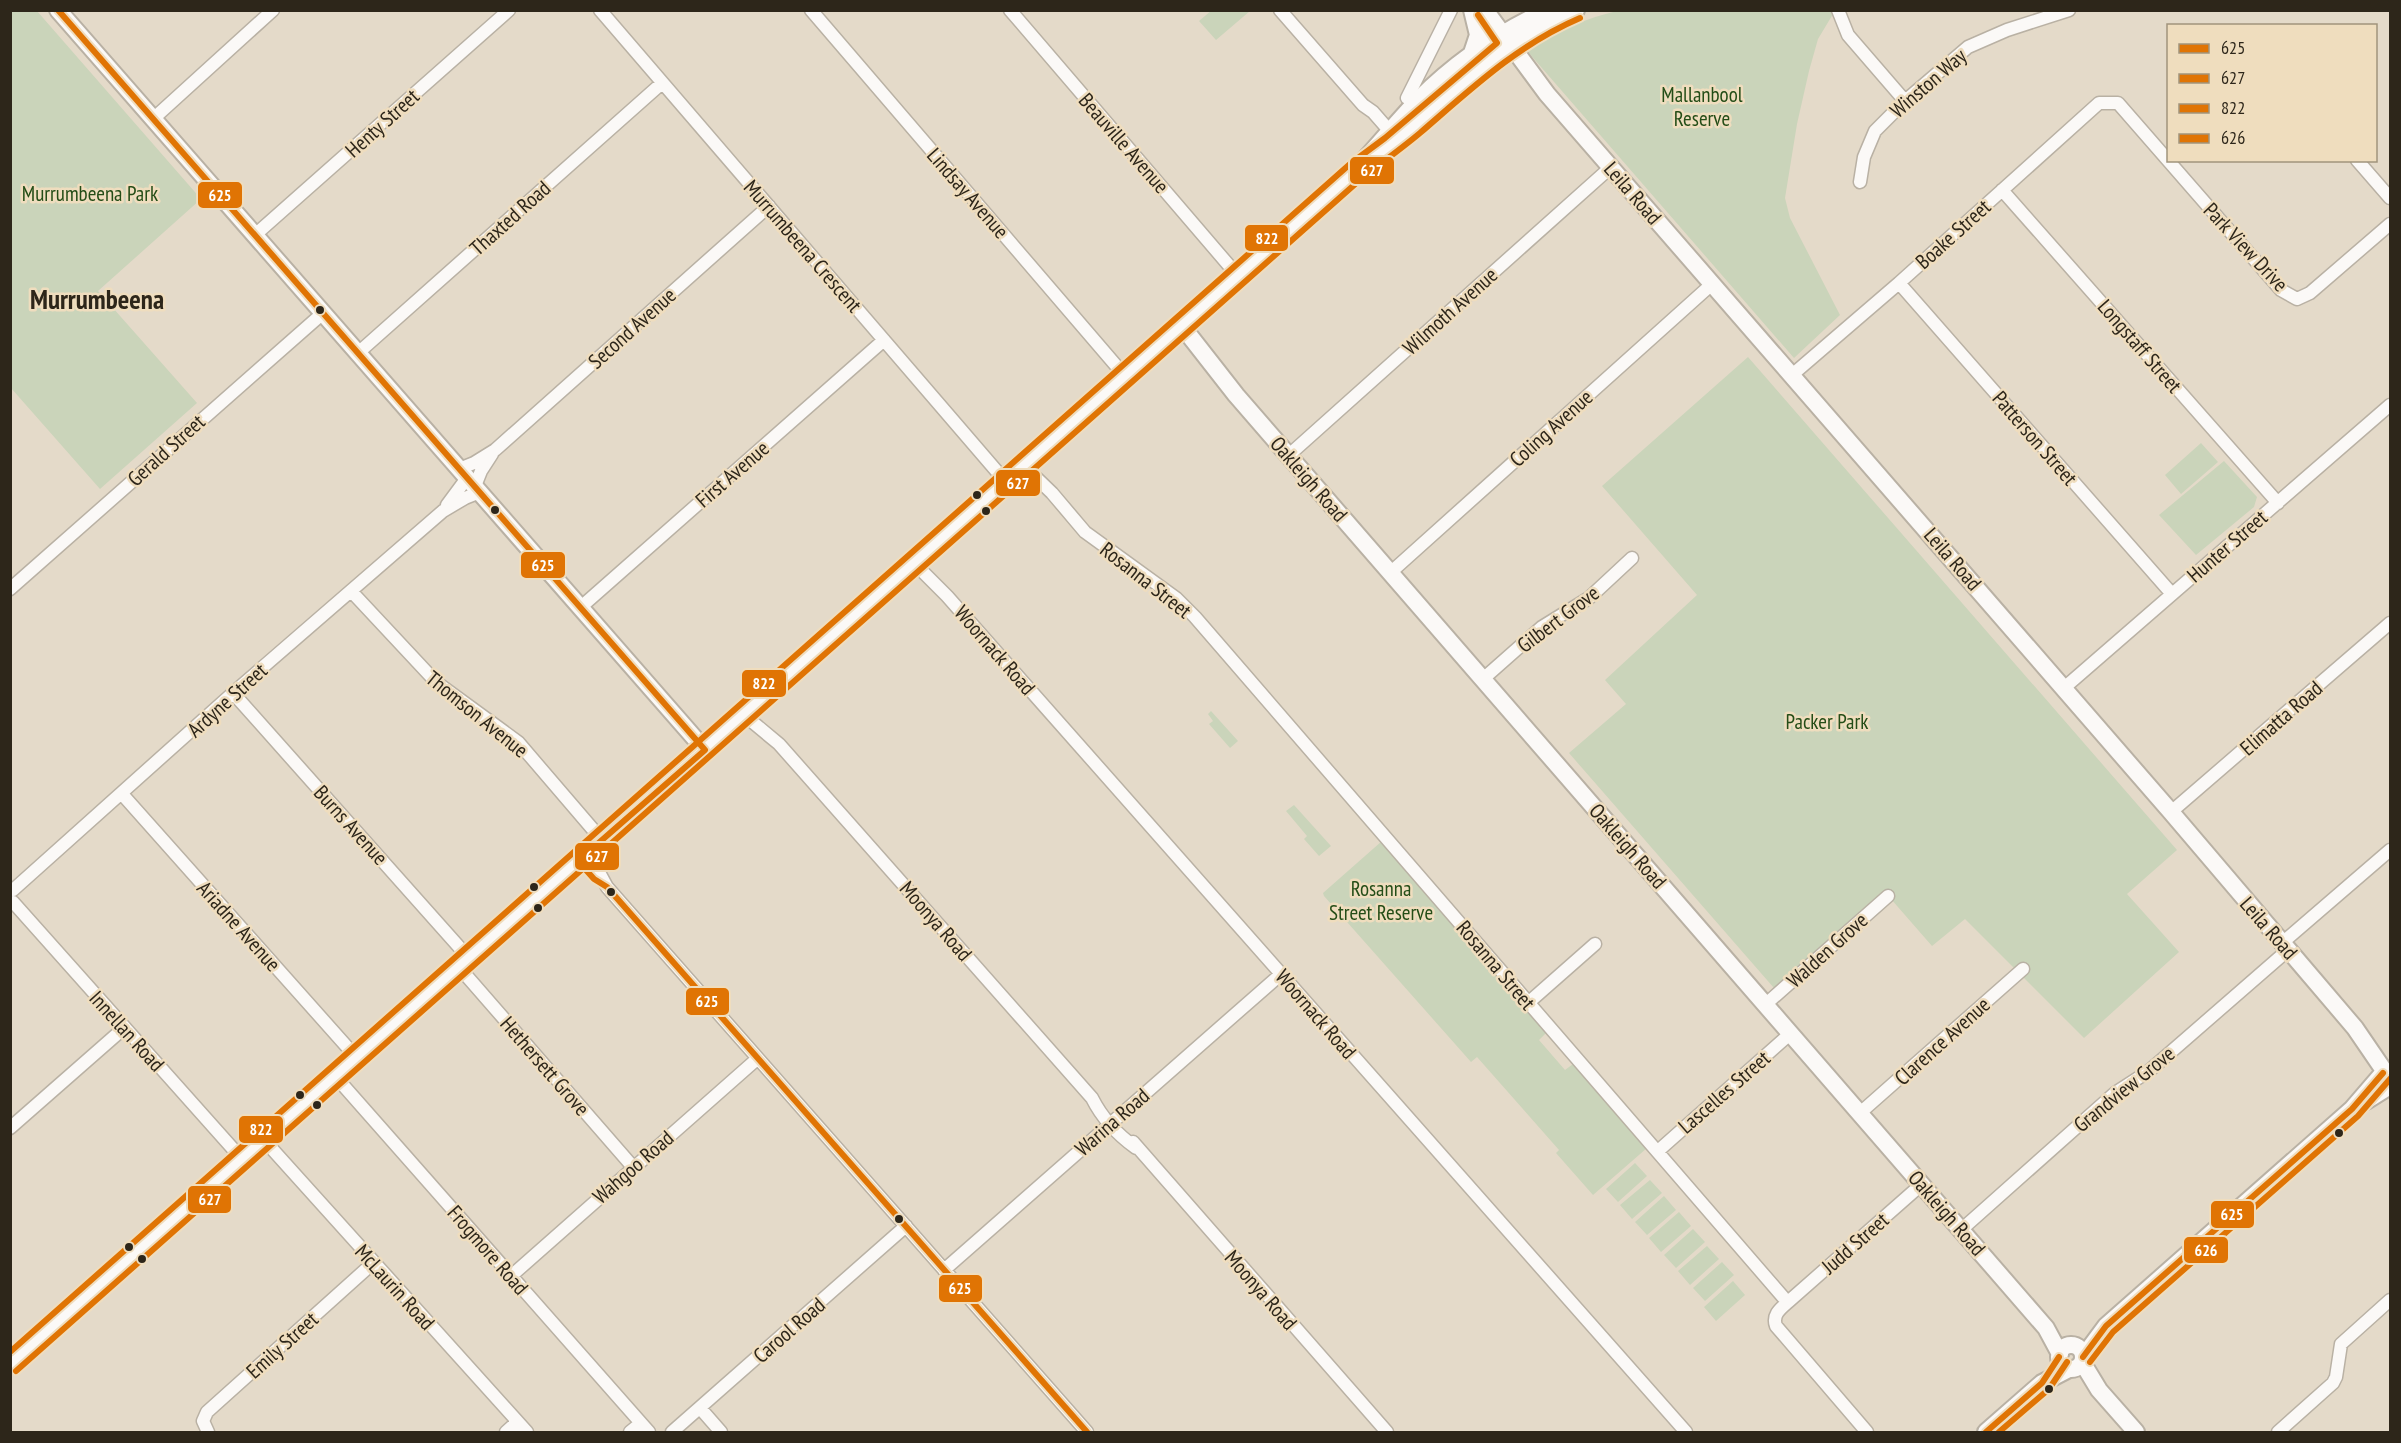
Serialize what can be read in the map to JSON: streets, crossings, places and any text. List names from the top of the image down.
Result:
{
  "streets": {
    "street": [
      "Winston Way",
      "Henty Street",
      "Beauville Avenue",
      "Lindsay Avenue",
      "Leila Road",
      "Thaxted Road",
      "Boake Street",
      "Murrumbeena Crescent",
      "Park View Drive",
      "Wilmoth Avenue",
      "Second Avenue",
      "Longstaff Street",
      "Coling Avenue",
      "Patterson Street",
      "Gerald Street",
      "First Avenue",
      "Oakleigh Road",
      "Hunter Street",
      "Rosanna Street",
      "Gilbert Grove",
      "Woornack Road",
      "Ardyne Street",
      "Thomson Avenue",
      "Elimatta Road",
      "Burns Avenue",
      "Moonya Road",
      "Ariadne Avenue",
      "Walden Grove",
      "Innellan Road",
      "Clarence Avenue",
      "Hethersett Grove",
      "Grandview Grove",
      "Lascelles Street",
      "Warina Road",
      "Wahgoo Road",
      "Judd Street",
      "Frogmore Road",
      "McLaurin Road",
      "Carool Road",
      "Emily Street"
    ]
  },
  "crossings": [
    ["Leila Road", "Boake Street"],
    ["Leila Road", "Wilmoth Avenue"],
    ["Leila Road", "Coling Avenue"],
    ["Leila Road", "Hunter Street"],
    ["Leila Road", "Elimatta Road"],
    ["Leila Road", "Grandview Grove"],
    ["Thaxted Road", "Murrumbeena Crescent"],
    ["Boake Street", "Park View Drive"],
    ["Boake Street", "Longstaff Street"],
    ["Boake Street", "Patterson Street"],
    ["Murrumbeena Crescent", "Second Avenue"],
    ["Murrumbeena Crescent", "First Avenue"],
    ["Wilmoth Avenue", "Oakleigh Road"],
    ["Second Avenue", "Ardyne Street"],
    ["Longstaff Street", "Hunter Street"],
    ["Coling Avenue", "Oakleigh Road"],
    ["Patterson Street", "Hunter Street"],
    ["Oakleigh Road", "Gilbert Grove"],
    ["Oakleigh Road", "Walden Grove"],
    ["Oakleigh Road", "Clarence Avenue"],
    ["Oakleigh Road", "Grandview Grove"],
    ["Oakleigh Road", "Lascelles Street"],
    ["Oakleigh Road", "Judd Street"],
    ["Rosanna Street", "Lascelles Street"],
    ["Rosanna Street", "Judd Street"],
    ["Woornack Road", "Warina Road"],
    ["Ardyne Street", "Thomson Avenue"],
    ["Ardyne Street", "Burns Avenue"],
    ["Ardyne Street", "Ariadne Avenue"],
    ["Ardyne Street", "Innellan Road"],
    ["Burns Avenue", "Hethersett Grove"],
    ["Moonya Road", "Warina Road"],
    ["Hethersett Grove", "Wahgoo Road"],
    ["Wahgoo Road", "Frogmore Road"],
    ["McLaurin Road", "Emily Street"]
  ],
  "districts": ["Murrumbeena"],
  "parks": [
    "Mallanbool Reserve",
    "Murrumbeena Park",
    "Packer Park",
    "Rosanna Street Reserve"
  ],
  "lines": [
    "transit line 625",
    "transit line 822",
    "transit line 627",
    "transit line 626"
  ],
  "legend": [
    "625",
    "627",
    "822",
    "626"
  ]
}
